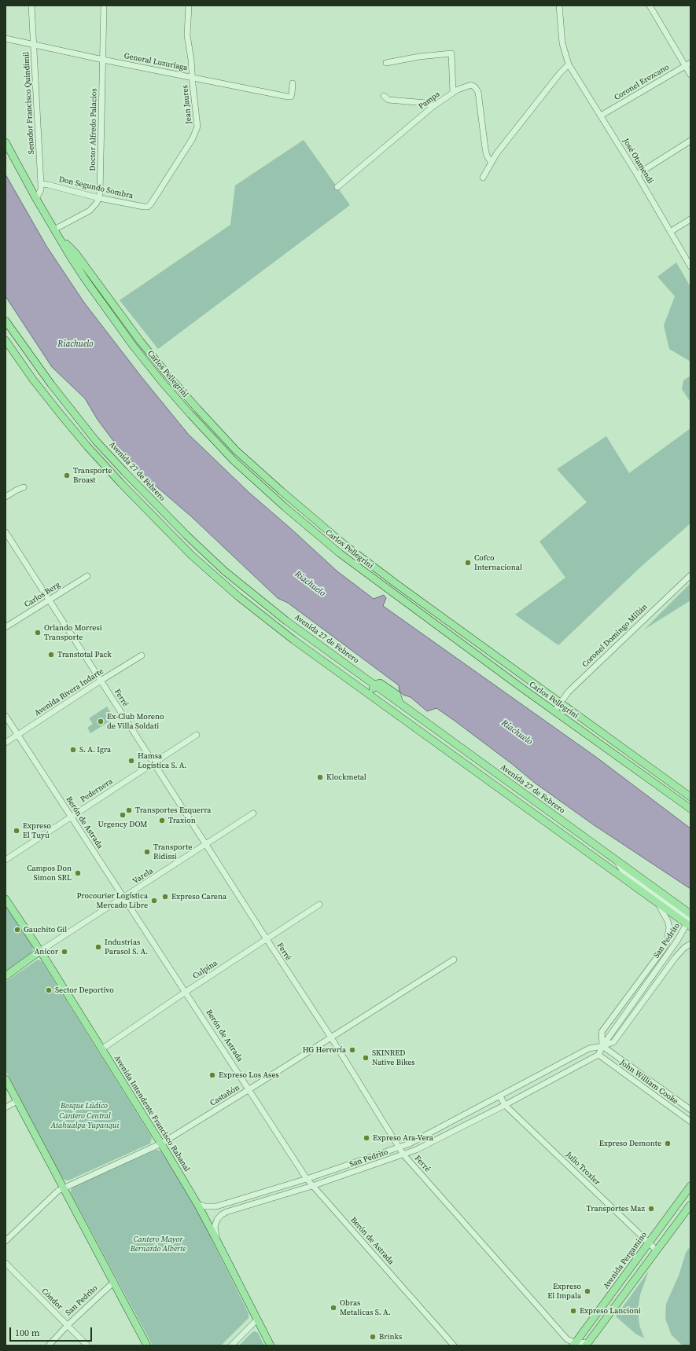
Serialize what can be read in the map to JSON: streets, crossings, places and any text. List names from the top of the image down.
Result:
{
  "streets": {
    "main road": [
      "Carlos Pellegrini",
      "Avenida 27 de Febrero",
      "Avenida Intendente Francisco Rabanal",
      "Avenida Pergamino"
    ],
    "street": [
      "General Luzuriaga",
      "Coronel Erezcano",
      "Pampa",
      "Senador Francisco Quindimil",
      "Jean Jaures",
      "Doctor Alfredo Palacios",
      "José Otamendi",
      "Don Segundo Sombra",
      "Carlos Berg",
      "Coronel Domingo Millán",
      "Avenida Rivera Indarte",
      "Ferré",
      "Pedernera",
      "Berón de Astrada",
      "Varela",
      "San Pedrito",
      "Culpina",
      "John William Cooke",
      "Castañón",
      "Julio Troxler",
      "Cóndor"
    ]
  },
  "crossings": [
    ["General Luzuriaga", "Senador Francisco Quindimil"],
    ["General Luzuriaga", "Jean Jaures"],
    ["General Luzuriaga", "Doctor Alfredo Palacios"],
    ["Coronel Erezcano", "José Otamendi"],
    ["Senador Francisco Quindimil", "Don Segundo Sombra"],
    ["Senador Francisco Quindimil", "Carlos Pellegrini"],
    ["Jean Jaures", "Don Segundo Sombra"],
    ["Doctor Alfredo Palacios", "Don Segundo Sombra"],
    ["Carlos Pellegrini", "Coronel Domingo Millán"],
    ["Avenida 27 de Febrero", "San Pedrito"],
    ["Carlos Berg", "Ferré"],
    ["Avenida Rivera Indarte", "Ferré"],
    ["Avenida Rivera Indarte", "Berón de Astrada"],
    ["Ferré", "Pedernera"],
    ["Ferré", "Varela"],
    ["Ferré", "San Pedrito"],
    ["Ferré", "Culpina"],
    ["Ferré", "Castañón"],
    ["Ferré", "Avenida Pergamino"],
    ["Pedernera", "Berón de Astrada"],
    ["Berón de Astrada", "Varela"],
    ["Berón de Astrada", "San Pedrito"],
    ["Berón de Astrada", "Culpina"],
    ["Berón de Astrada", "Castañón"],
    ["Varela", "Avenida Intendente Francisco Rabanal"],
    ["San Pedrito", "John William Cooke"],
    ["San Pedrito", "Avenida Intendente Francisco Rabanal"],
    ["San Pedrito", "Julio Troxler"],
    ["San Pedrito", "Cóndor"],
    ["Culpina", "Avenida Intendente Francisco Rabanal"],
    ["Castañón", "Avenida Intendente Francisco Rabanal"],
    ["Julio Troxler", "Avenida Pergamino"]
  ],
  "water": ["Riachuelo"],
  "parks": ["Bosque Lúdico", "Cantero Central Atahualpa Yupanqui", "Cantero Mayor Bernardo Alberte"],
  "places": [
    "Transporte Broast",
    "Cofco Internacional",
    "Orlando Morresi Transporte",
    "Transtotal Pack",
    "Ex-Club Moreno de Villa Soldati",
    "S. A. Igra",
    "Hamsa Logística S. A.",
    "Klockmetal",
    "Transportes Ezquerra",
    "Urgency DOM",
    "Traxion",
    "Expreso El Tuyú",
    "Transporte Ridissi",
    "Campos Don Simon SRL",
    "Expreso Carena",
    "Procourier Logística Mercado Libre",
    "Gauchito Gil",
    "Industrias Parasol S. A.",
    "Anicor",
    "Sector Deportivo",
    "HG Herrería",
    "SKINRED Native Bikes",
    "Expreso Los Ases",
    "Expreso Ara-Vera",
    "Expreso Demonte",
    "Transportes Maz",
    "Expreso El Impala",
    "Obras Metalicas S. A.",
    "Expreso Lancioni",
    "Brinks"
  ],
  "scale_bar": "100 m"
}
